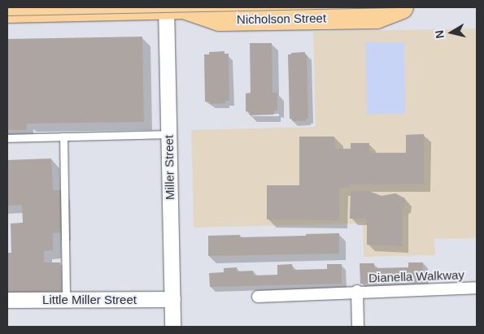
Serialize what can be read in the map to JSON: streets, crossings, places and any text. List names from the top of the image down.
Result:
{
  "streets": {
    "main road": ["Nicholson Street"],
    "street": ["Miller Street", "Dianella Walkway", "Little Miller Street"]
  },
  "crossings": [
    ["Nicholson Street", "Miller Street"],
    ["Miller Street", "Little Miller Street"]
  ],
  "north": "left"
}
